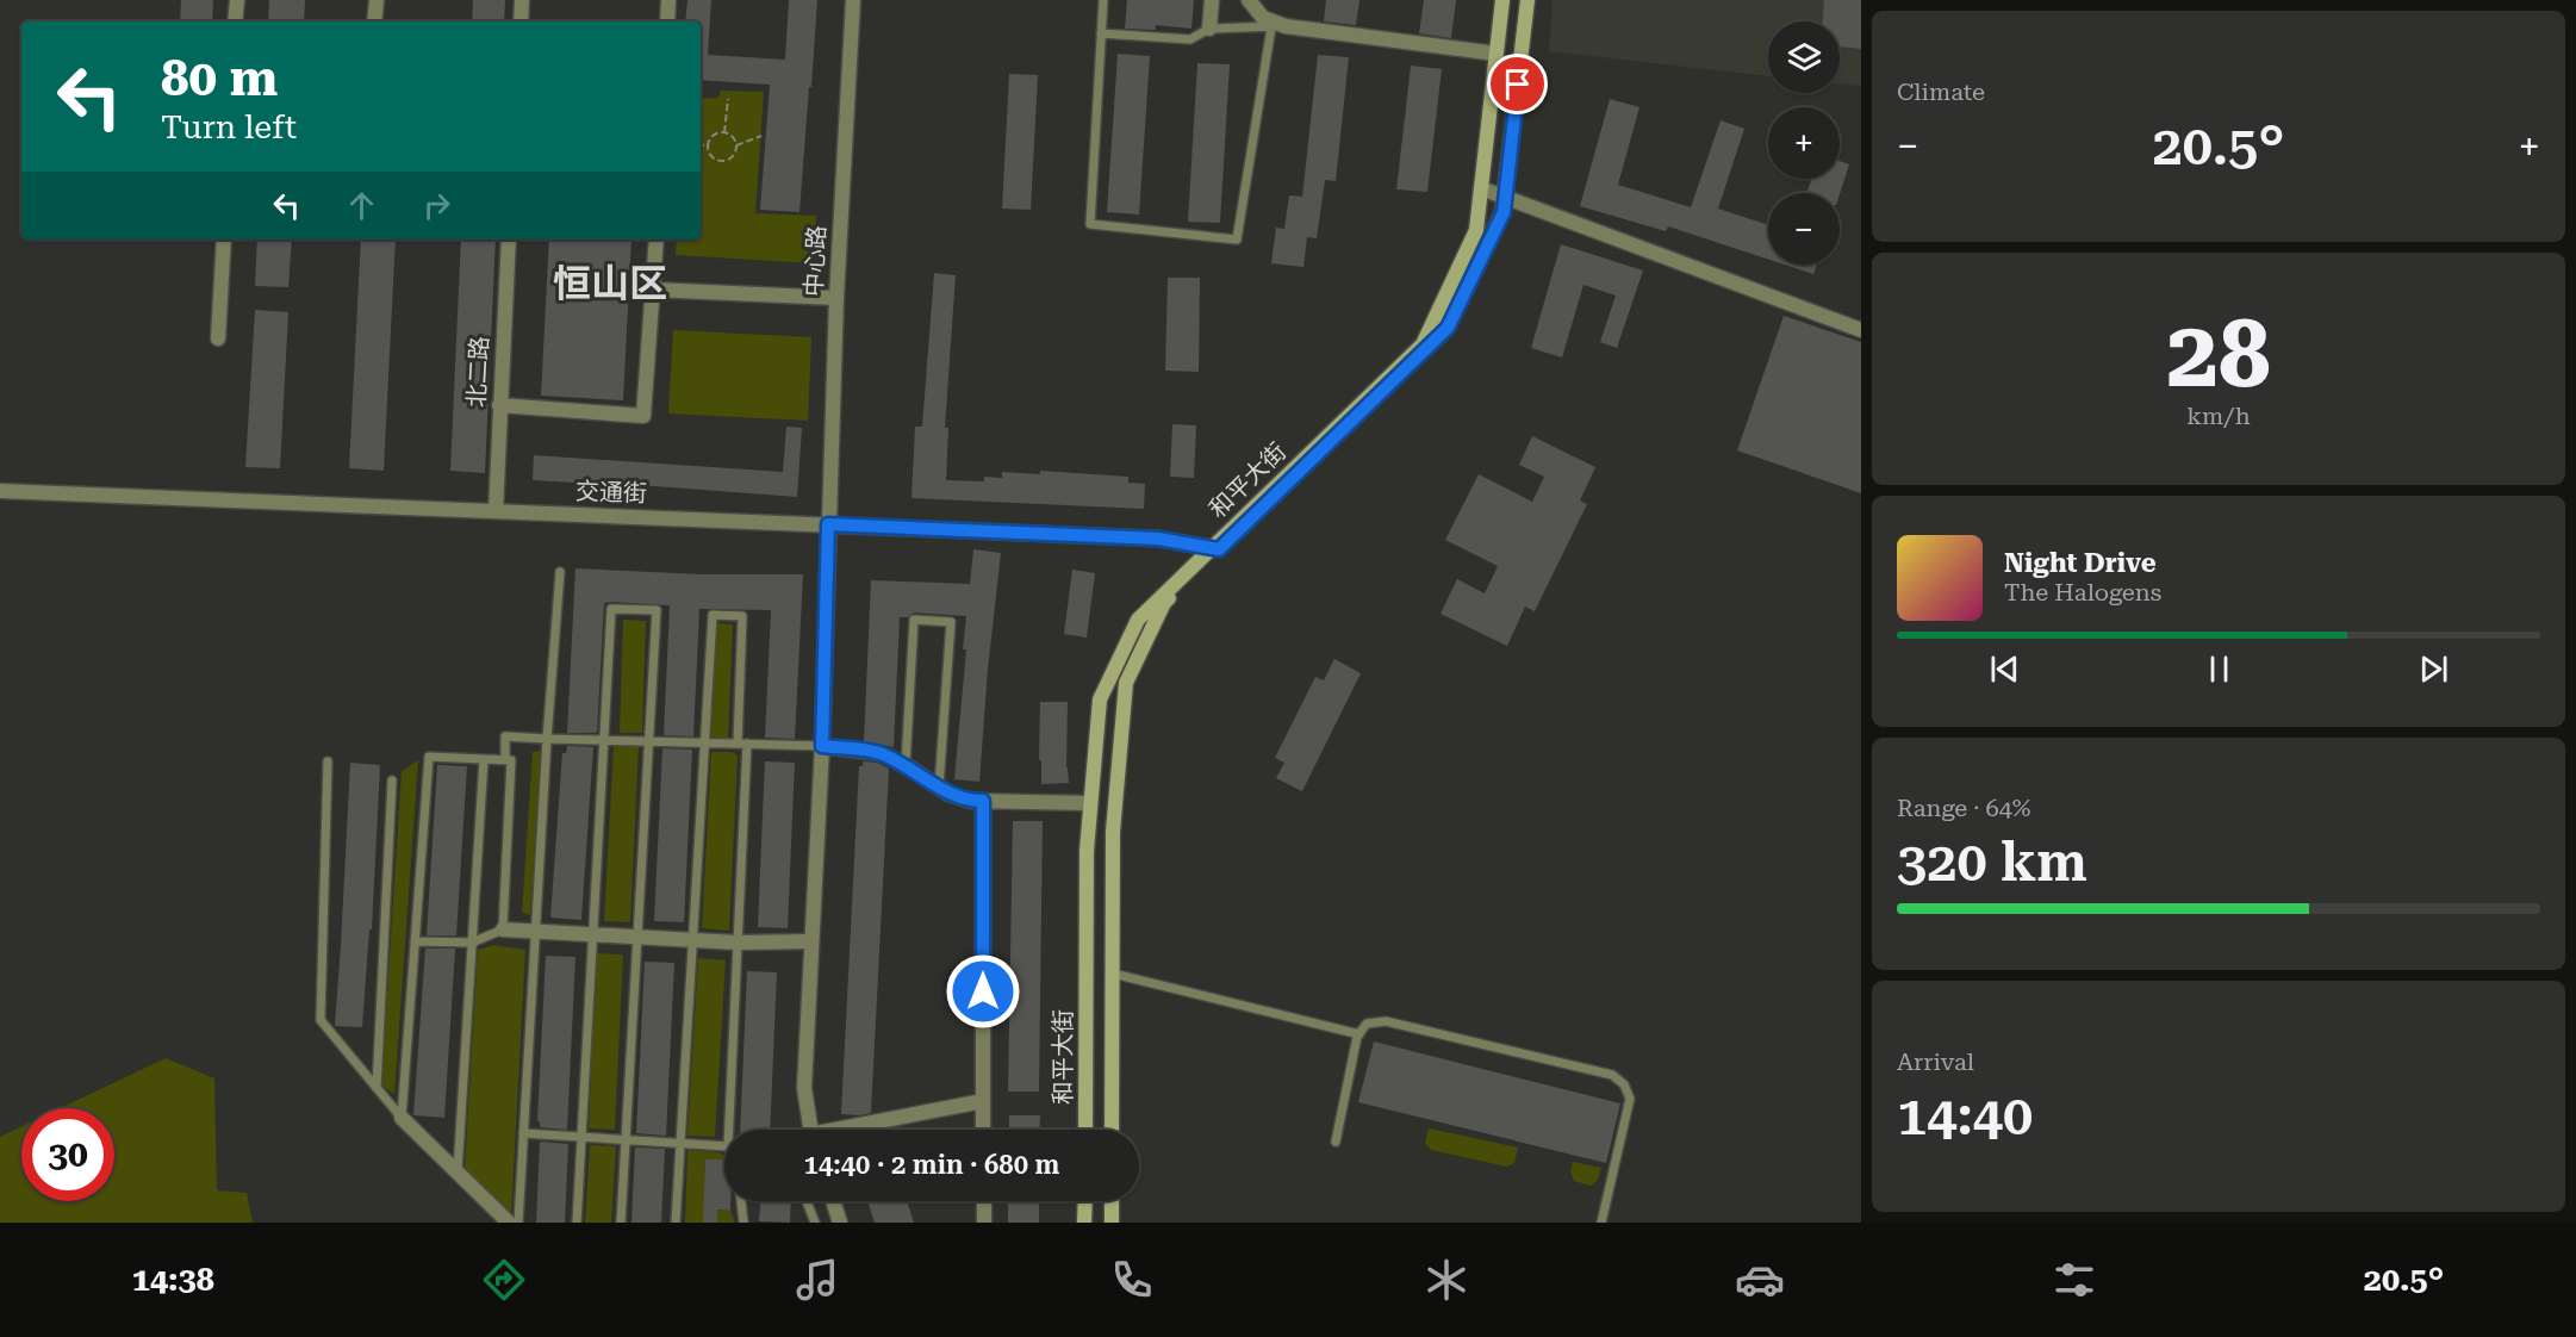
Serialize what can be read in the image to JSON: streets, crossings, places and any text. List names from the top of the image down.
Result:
{
  "streets": {
    "main road": ["和平大街"],
    "street": ["中心路", "北二路", "交通街"]
  },
  "crossings": [
    ["中心路", "交通街"],
    ["北二路", "交通街"],
    ["和平大街", "交通街"]
  ],
  "districts": ["恒山区"],
  "page": {
    "tile": [
      "Climate",
      ["28", "km/h"],
      ["Range · 64%", "320 km"],
      ["Arrival", "14:40"]
    ],
    "map_buttons": ["+", "−"],
    "turn": ["80 m", "Turn left"],
    "heat": ["−", "20.5°", "+"],
    "song": ["Night Drive", "The Halogens"],
    "limit": "30",
    "trip": "14:40 · 2 min · 680 m",
    "tabs": ["14:38", "20.5°"]
  }
}
